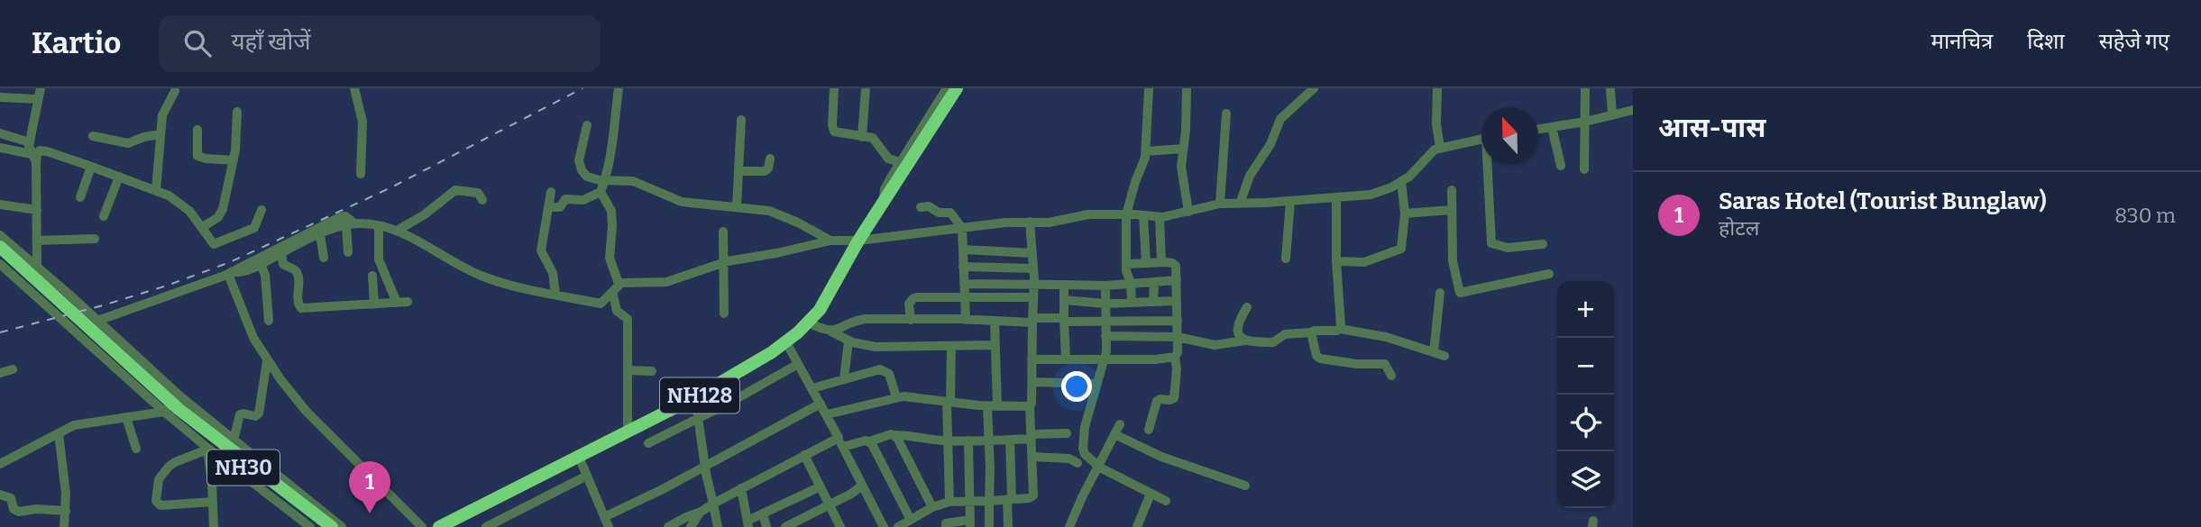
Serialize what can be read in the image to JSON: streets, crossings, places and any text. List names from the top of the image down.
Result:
{
  "streets": {
    "highway": ["NH128", "NH30"]
  },
  "north": "top",
  "page": {
    "header": "Kartio",
    "search": "यहाँ खोजें",
    "nav": ["मानचित्र", "दिशा", "सहेजे गए"],
    "heading": "आस-पास",
    "list": [
      {
        "mark": "1",
        "name": "Saras Hotel (Tourist Bunglaw)",
        "note": "होटल",
        "value": "830 m"
      }
    ],
    "map_buttons": ["+", "−"],
    "pins": "1"
  }
}
